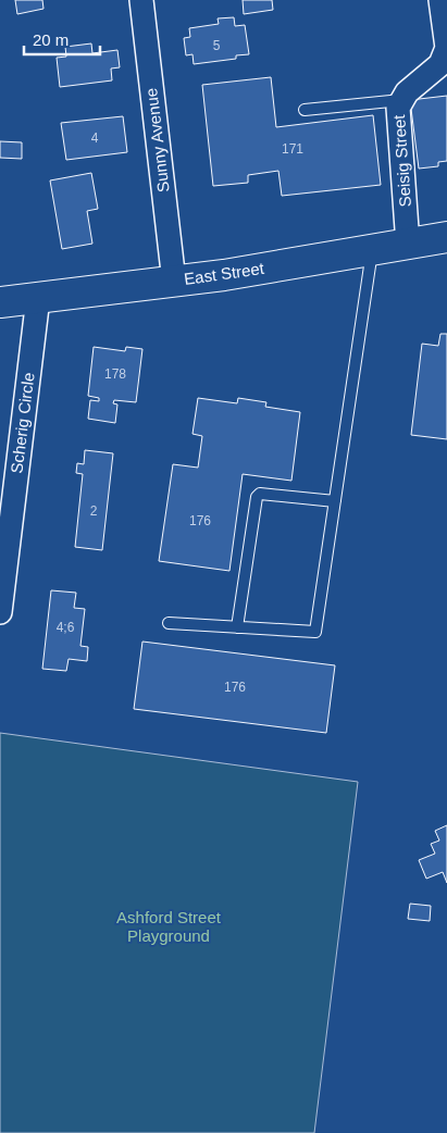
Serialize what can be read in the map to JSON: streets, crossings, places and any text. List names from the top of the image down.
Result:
{
  "streets": {
    "main road": ["East Street"],
    "street": ["Sunny Avenue", "Seisig Street", "Scherig Circle"]
  },
  "crossings": [
    ["Sunny Avenue", "East Street"],
    ["Seisig Street", "East Street"],
    ["East Street", "Scherig Circle"]
  ],
  "parks": ["Ashford Street Playground"],
  "house_numbers": [
    "5",
    "4",
    "171",
    "178",
    "2",
    "176",
    "4;6",
    "176"
  ],
  "scale_bar": "20 m"
}
